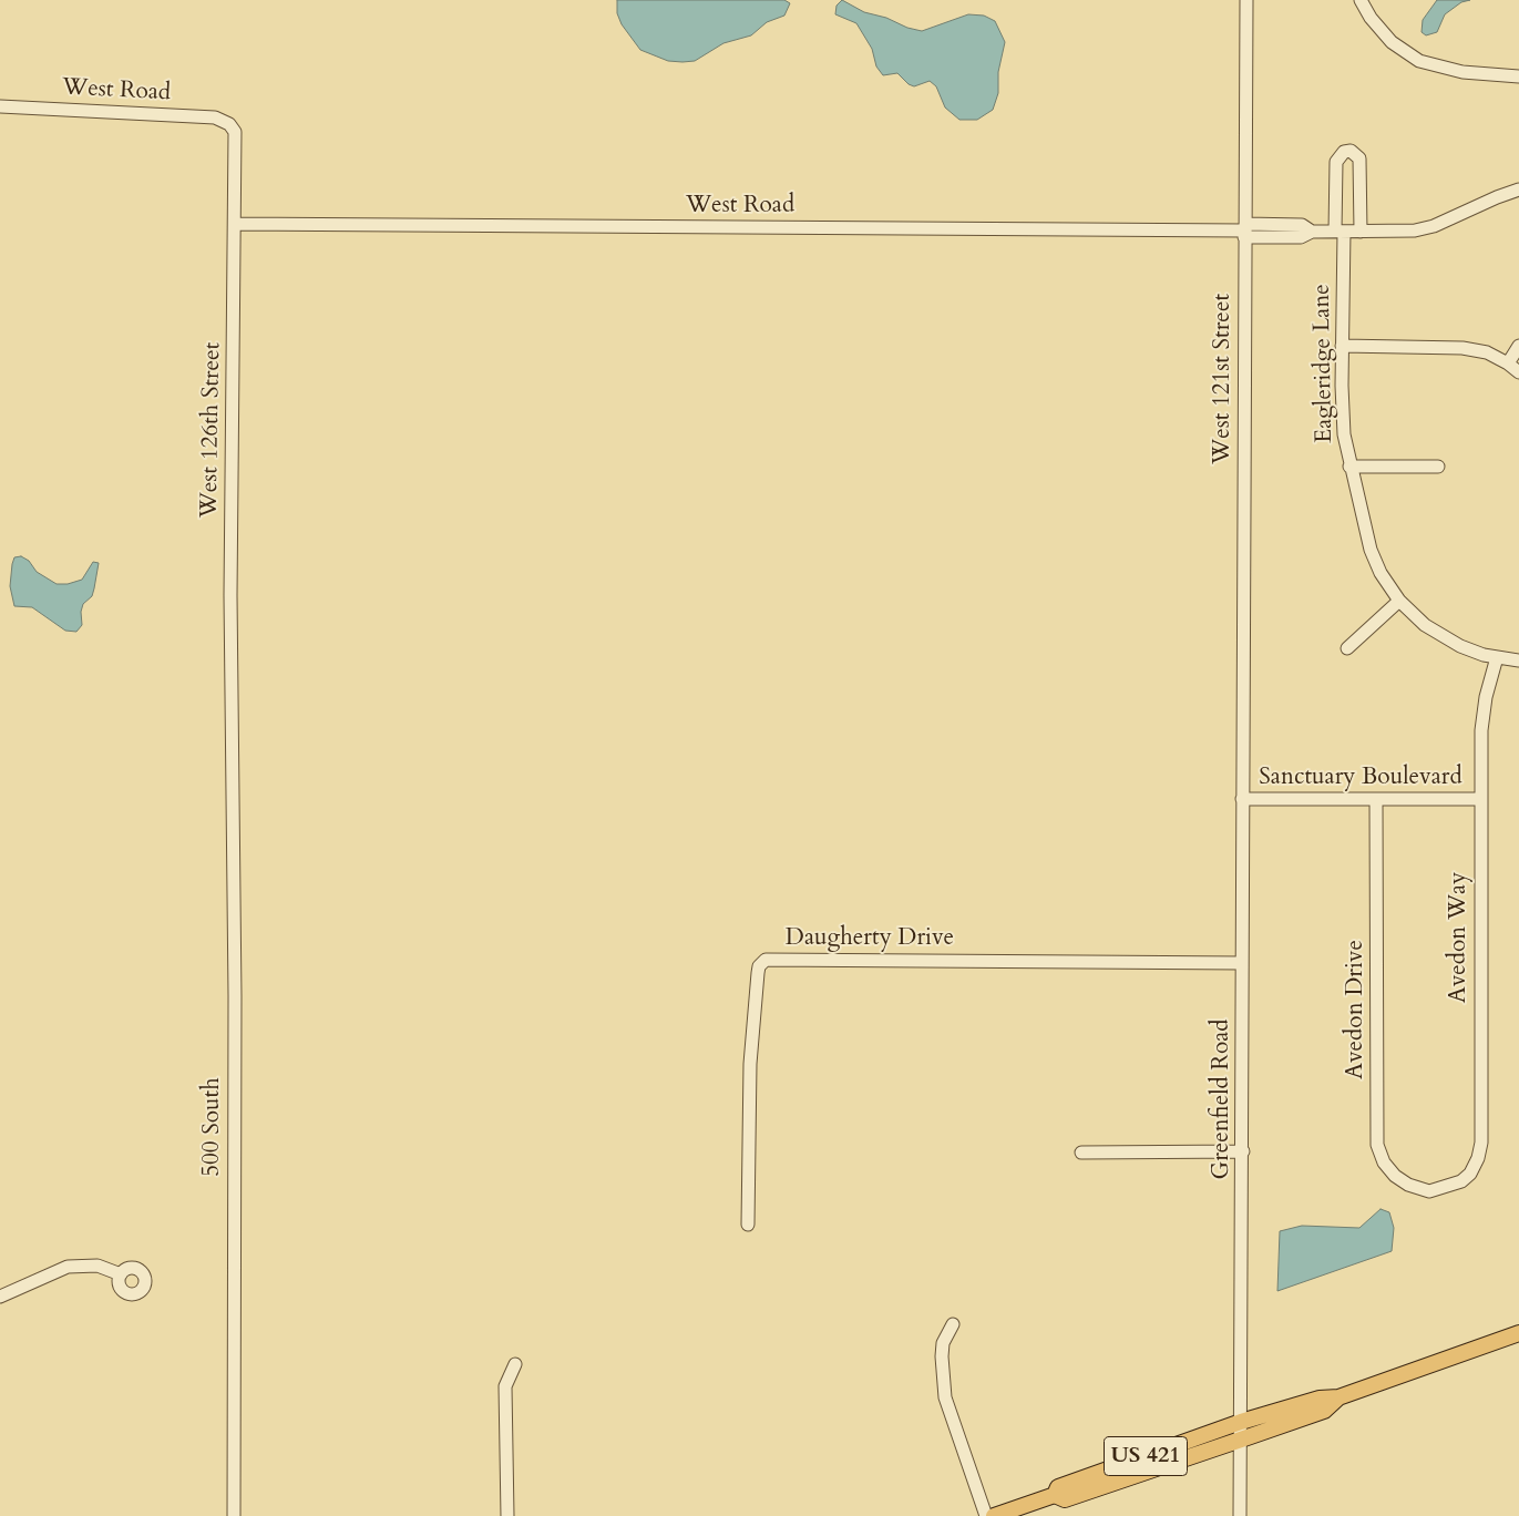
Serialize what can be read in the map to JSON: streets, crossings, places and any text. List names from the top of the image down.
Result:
{
  "streets": {
    "main road": ["US 421"],
    "street": [
      "West Road",
      "Eagleridge Lane",
      "West 121st Street",
      "West 126th Street",
      "Sanctuary Boulevard",
      "Avedon Way",
      "Daugherty Drive",
      "Avedon Drive",
      "Greenfield Road",
      "500 South"
    ]
  },
  "crossings": [
    ["West Road", "Eagleridge Lane"],
    ["West Road", "West 121st Street"],
    ["West Road", "West 126th Street"],
    ["Eagleridge Lane", "Avedon Way"],
    ["West 121st Street", "Greenfield Road"],
    ["West 126th Street", "500 South"],
    ["Sanctuary Boulevard", "Avedon Way"],
    ["Sanctuary Boulevard", "Avedon Drive"],
    ["Sanctuary Boulevard", "Greenfield Road"],
    ["Avedon Way", "Avedon Drive"],
    ["Daugherty Drive", "Greenfield Road"],
    ["Greenfield Road", "US 421"]
  ]
}
